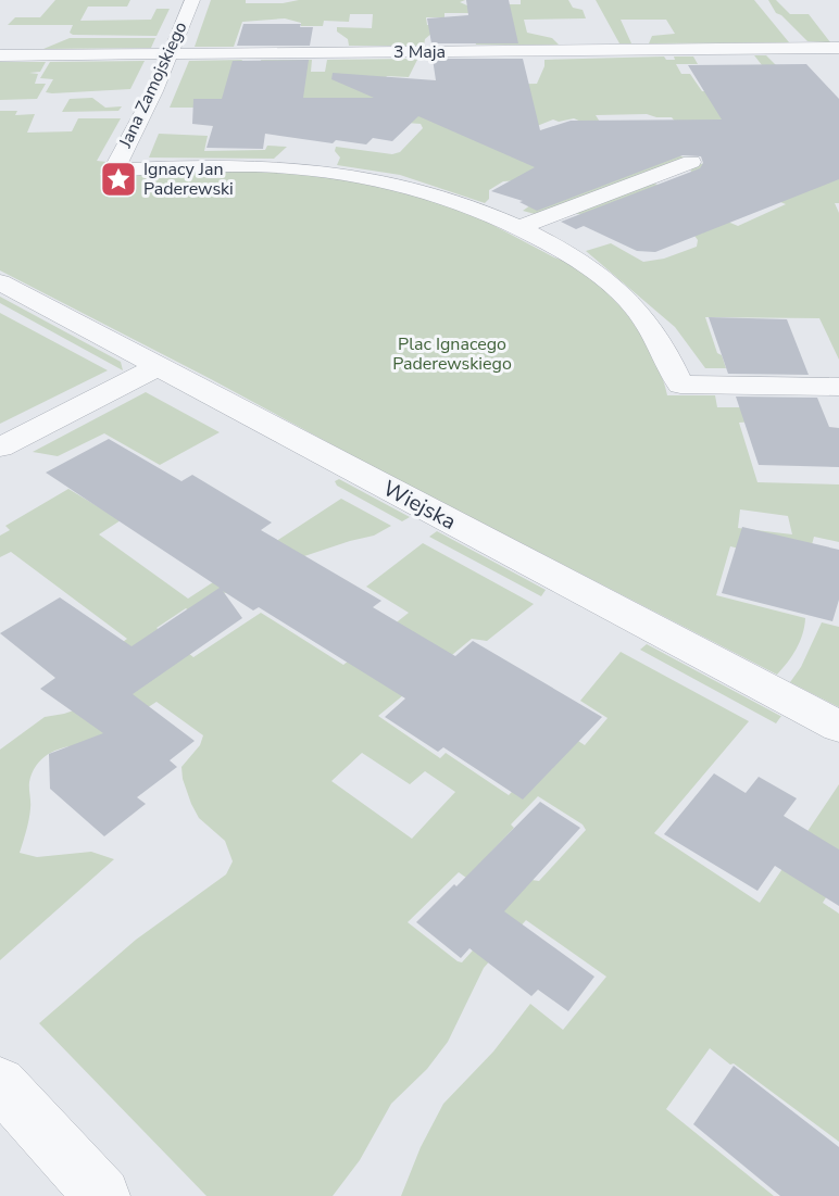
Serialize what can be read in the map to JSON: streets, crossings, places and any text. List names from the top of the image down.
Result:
{
  "streets": {
    "street": ["3 Maja", "Jana Zamojskiego", "Wiejska"]
  },
  "crossings": [
    ["3 Maja", "Jana Zamojskiego"]
  ],
  "parks": ["Plac Ignacego Paderewskiego"],
  "places": {
    "place": ["Ignacy Jan Paderewski"]
  }
}
